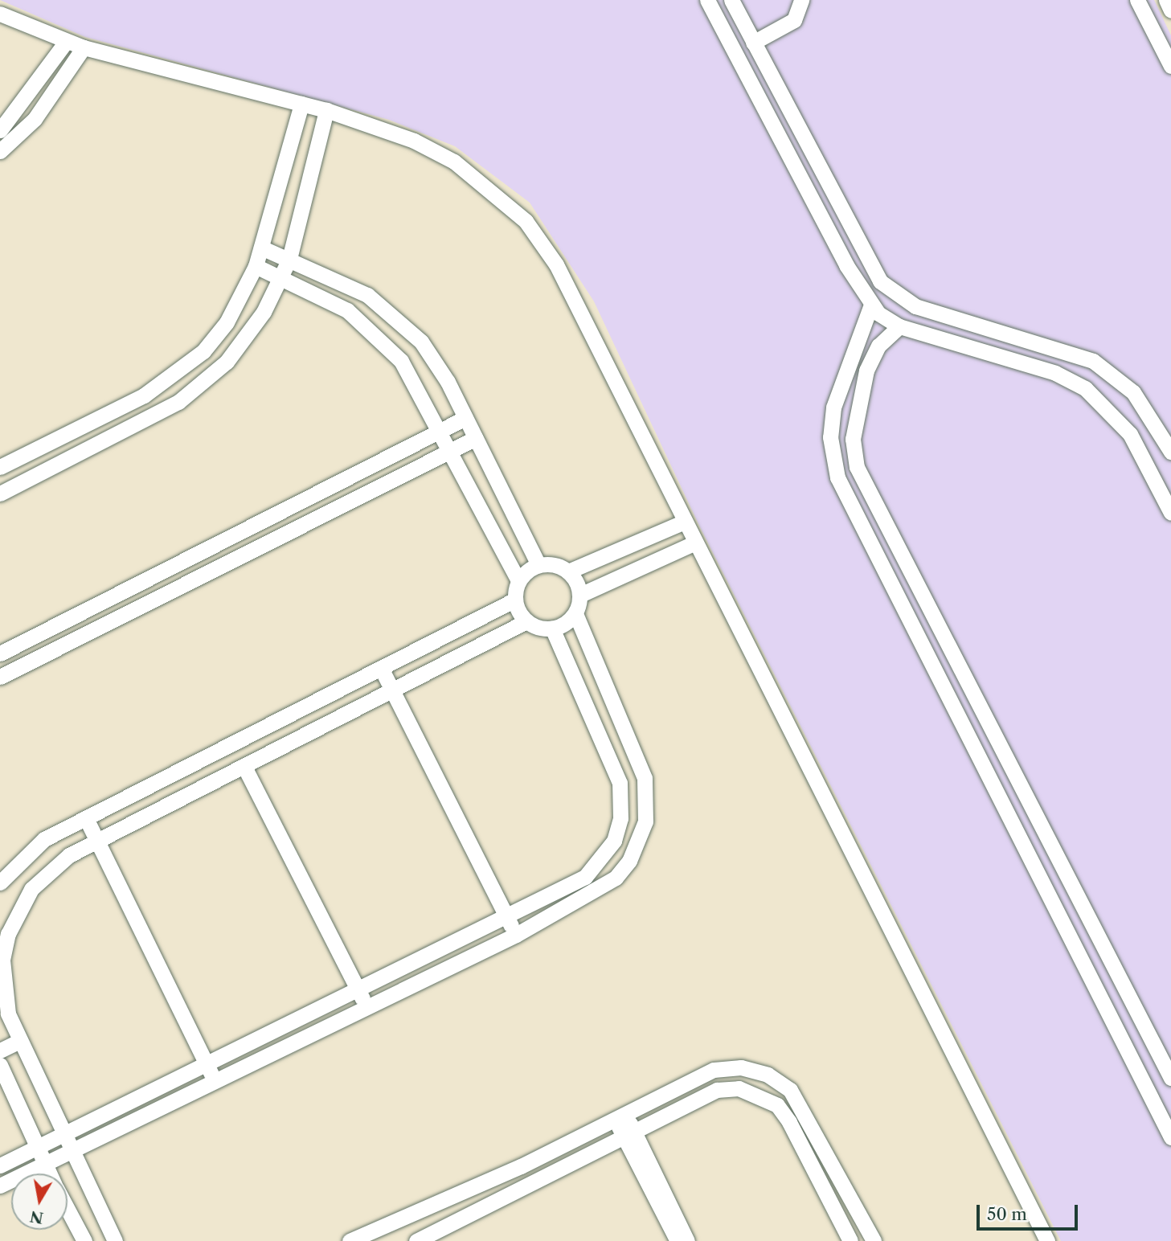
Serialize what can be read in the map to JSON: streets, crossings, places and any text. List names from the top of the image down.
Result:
{
  "scale_bar": "50 m",
  "north": "bottom"
}
